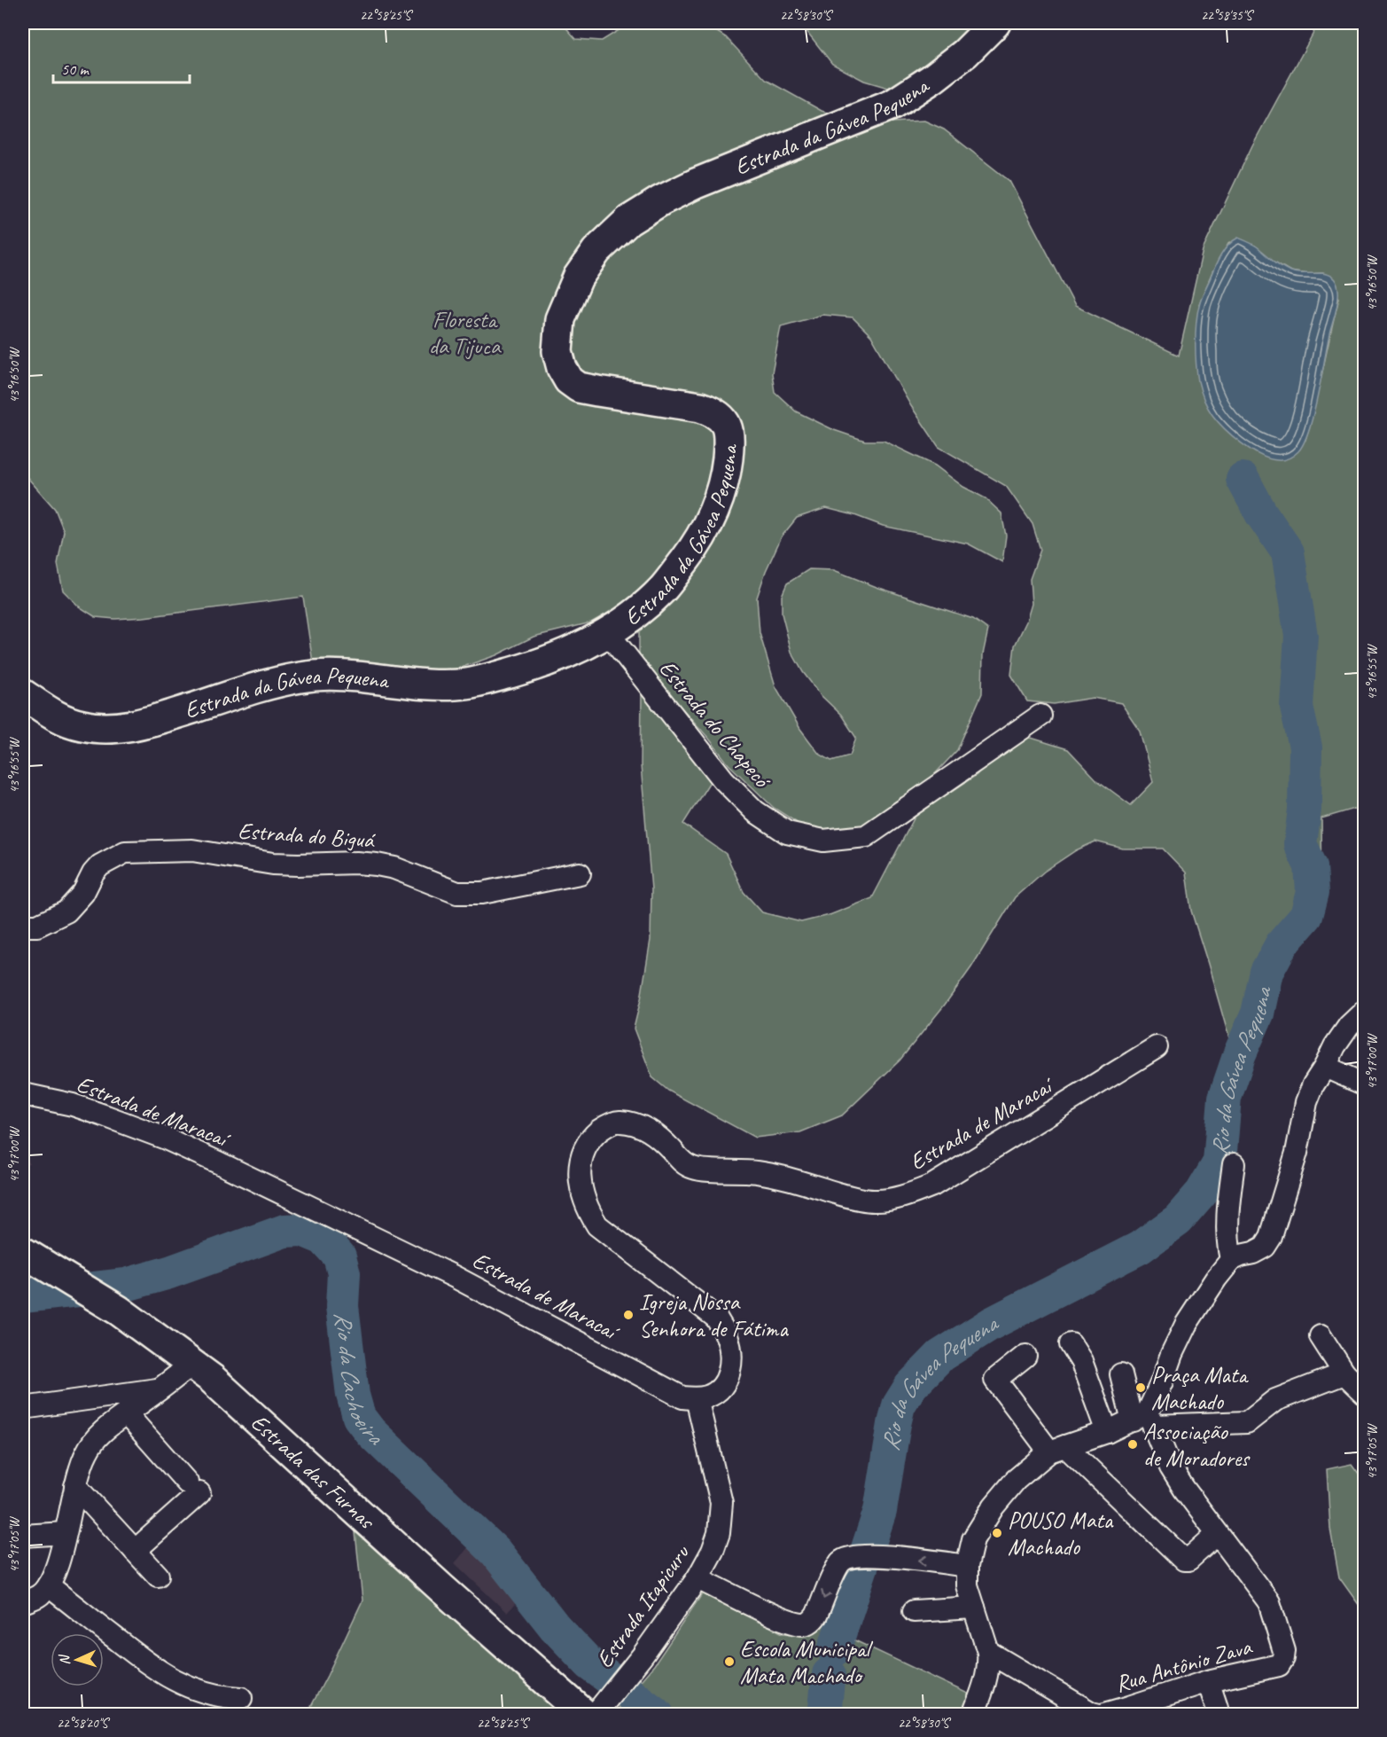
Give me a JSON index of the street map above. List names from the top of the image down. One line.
{"streets":{"street":["Estrada da Gávea Pequena","Estrada do Chapecó","Estrada do Biguá","Estrada de Maracaí","Estrada das Furnas","Estrada Itapicuru","Rua Antônio Zava"]},"crossings":[["Estrada da Gávea Pequena","Estrada do Chapecó"],["Estrada de Maracaí","Estrada Itapicuru"]],"water":["Rio da Gávea Pequena","Rio da Cachoeira"],"parks":["Floresta da Tijuca"],"places":["Igreja Nossa Senhora de Fátima","Praça Mata Machado","Associação de Moradores","POUSO Mata Machado","Escola Municipal Mata Machado"],"scale_bar":"50 m","north":"left","coordinates":["22°58'25\"S","22°58'30\"S","22°58'35\"S","43°16'50\"W","43°16'55\"W","43°17'00\"W","43°17'05\"W","22°58'20\"S"]}
